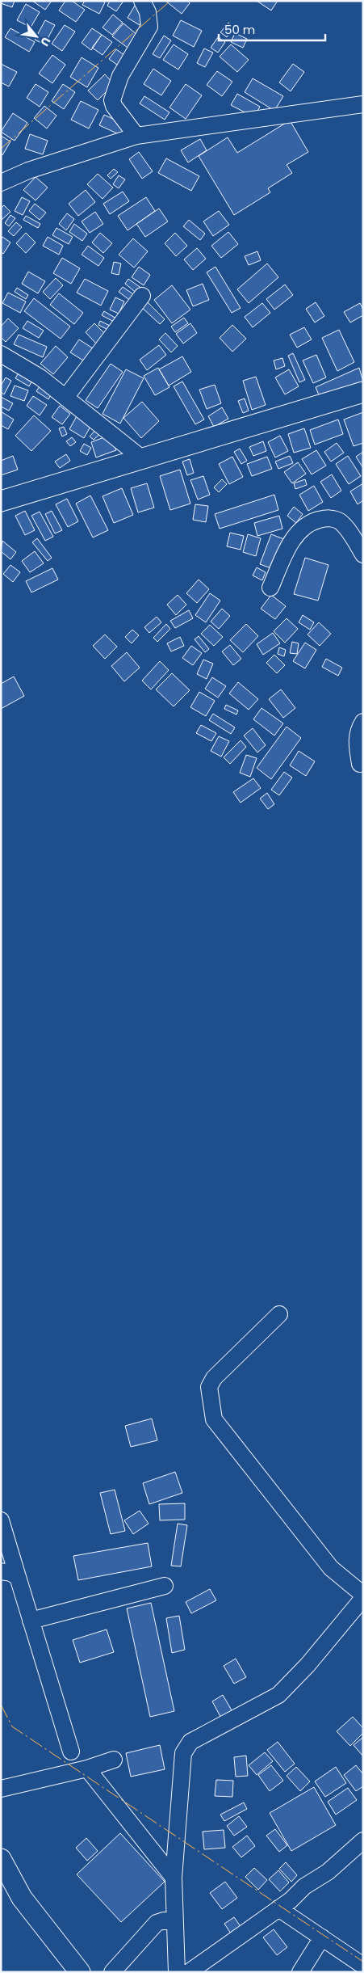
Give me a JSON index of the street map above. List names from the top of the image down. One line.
{"scale_bar":"50 m","north":"bottom right"}
